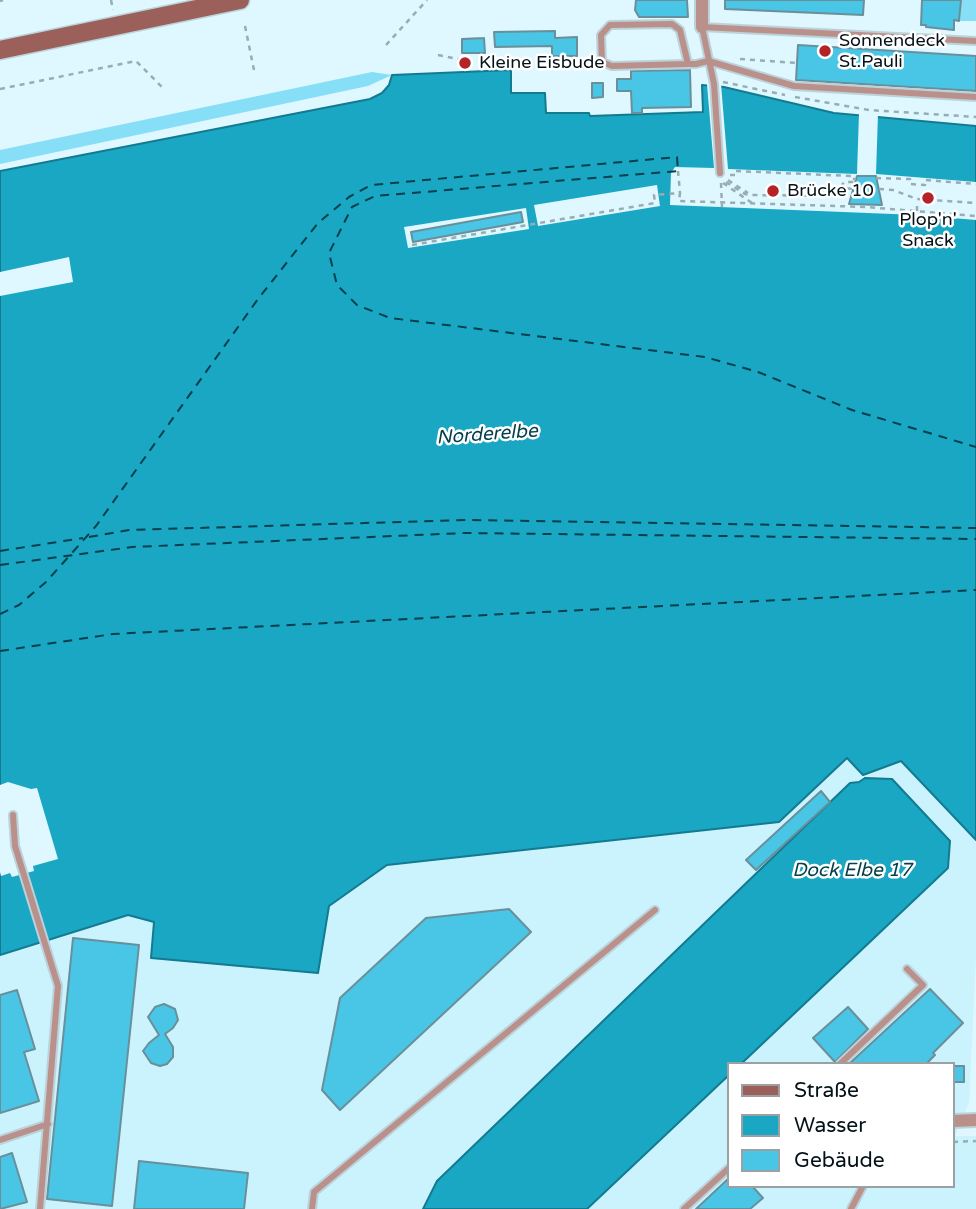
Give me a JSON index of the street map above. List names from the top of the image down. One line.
{"water":["Norderelbe","Dock Elbe 17"],"places":["Sonnendeck St.Pauli","Kleine Eisbude","Brücke 10","Plop'n' Snack"],"legend":["Straße","Wasser","Gebäude"]}
